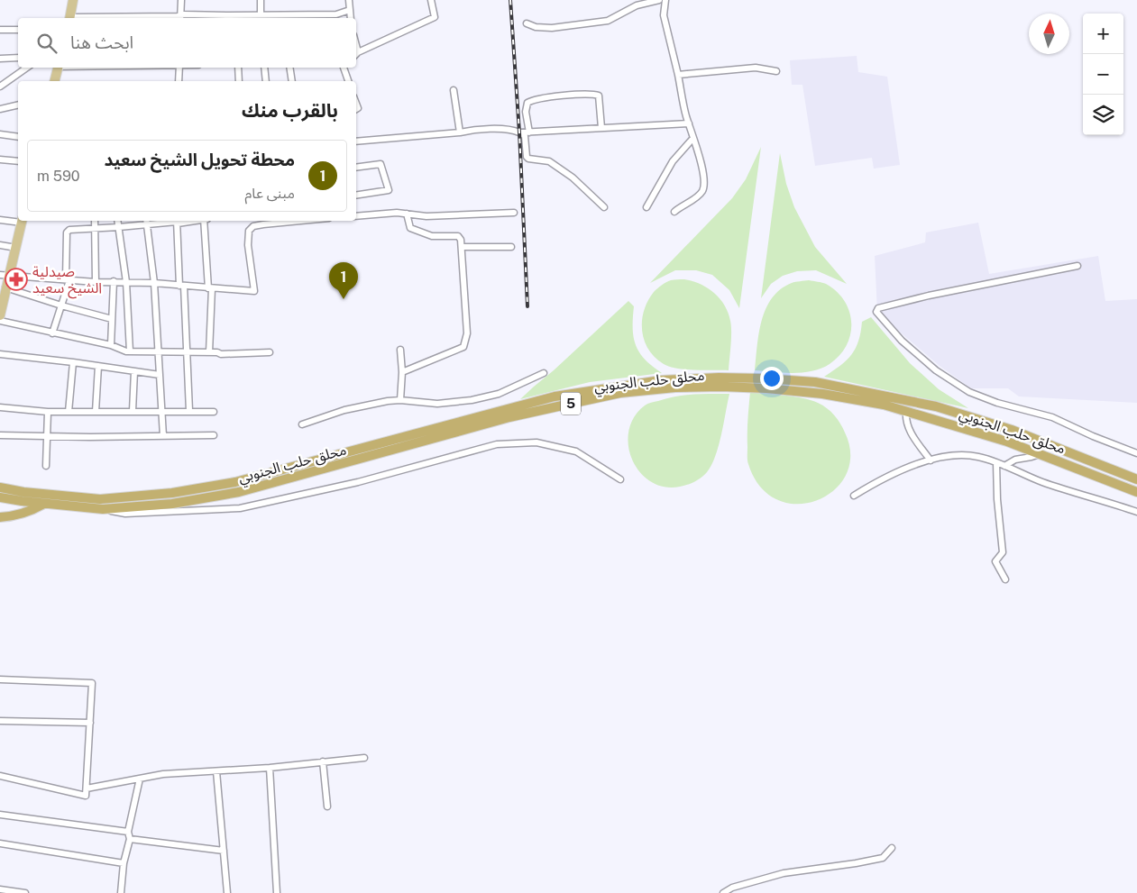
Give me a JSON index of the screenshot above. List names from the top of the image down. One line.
{"streets":{"highway":["محلق حلب الجنوبي","5"]},"places":{"pharmacy":["صيدلية الشيخ سعيد"]},"north":"top","page":{"map_buttons":["+","−"],"search":"ابحث هنا","heading":"بالقرب منك","list":[{"mark":"1","name":"محطة تحويل الشيخ سعيد","note":"مبنى عام","value":"590 m"}],"pins":"1"}}
